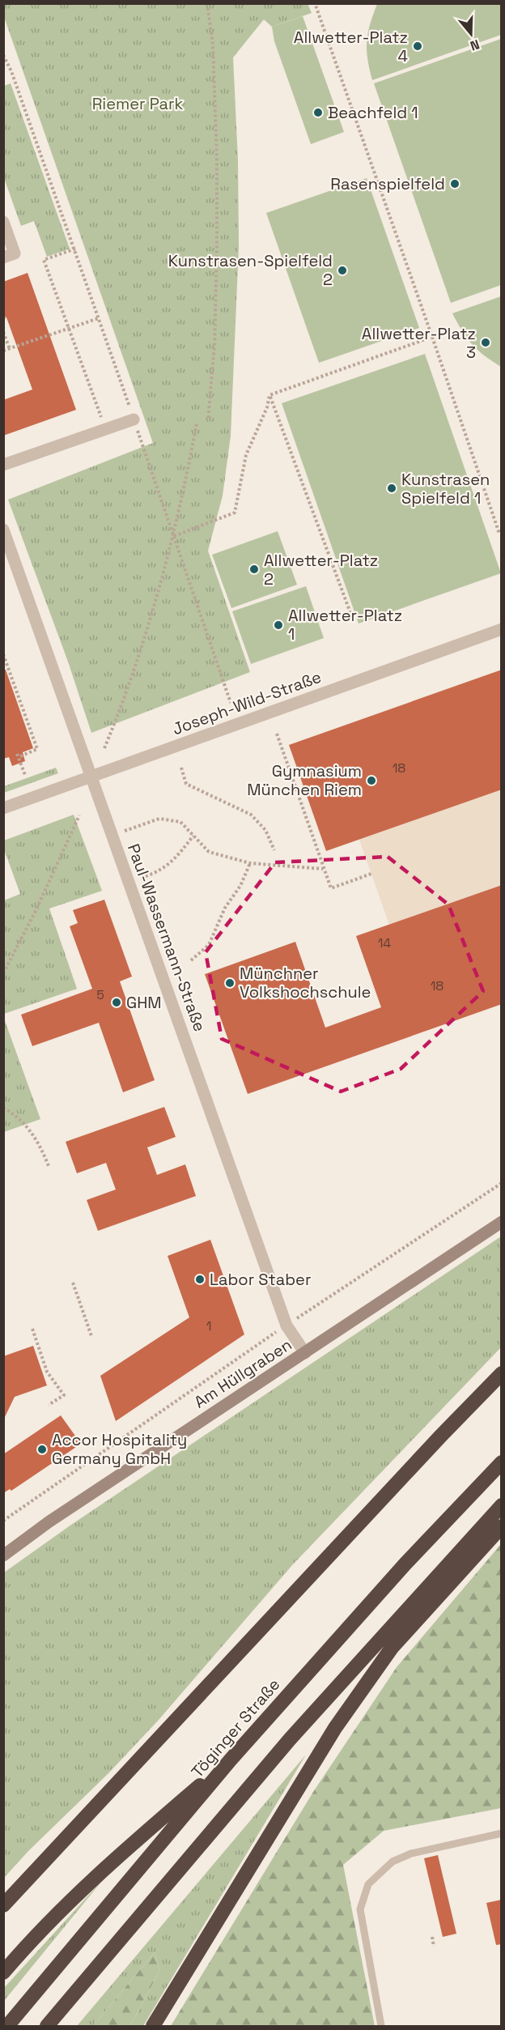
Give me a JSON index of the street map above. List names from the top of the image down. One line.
{"streets":{"highway":["Töginger Straße"],"main road":["Am Hüllgraben"],"street":["Joseph-Wild-Straße","Paul-Wassermann-Straße"]},"crossings":[["Joseph-Wild-Straße","Paul-Wassermann-Straße"],["Paul-Wassermann-Straße","Am Hüllgraben"]],"parks":["Riemer Park"],"places":["Allwetter-Platz 4","Beachfeld 1","Rasenspielfeld","Kunstrasen-Spielfeld 2","Allwetter-Platz 3","Kunstrasen Spielfeld 1","Allwetter-Platz 2","Allwetter-Platz 1","Gymnasium München Riem","Münchner Volkshochschule","GHM","Labor Staber","Accor Hospitality Germany GmbH"],"house_numbers":["18","14","18","5","1"],"north":"bottom"}
